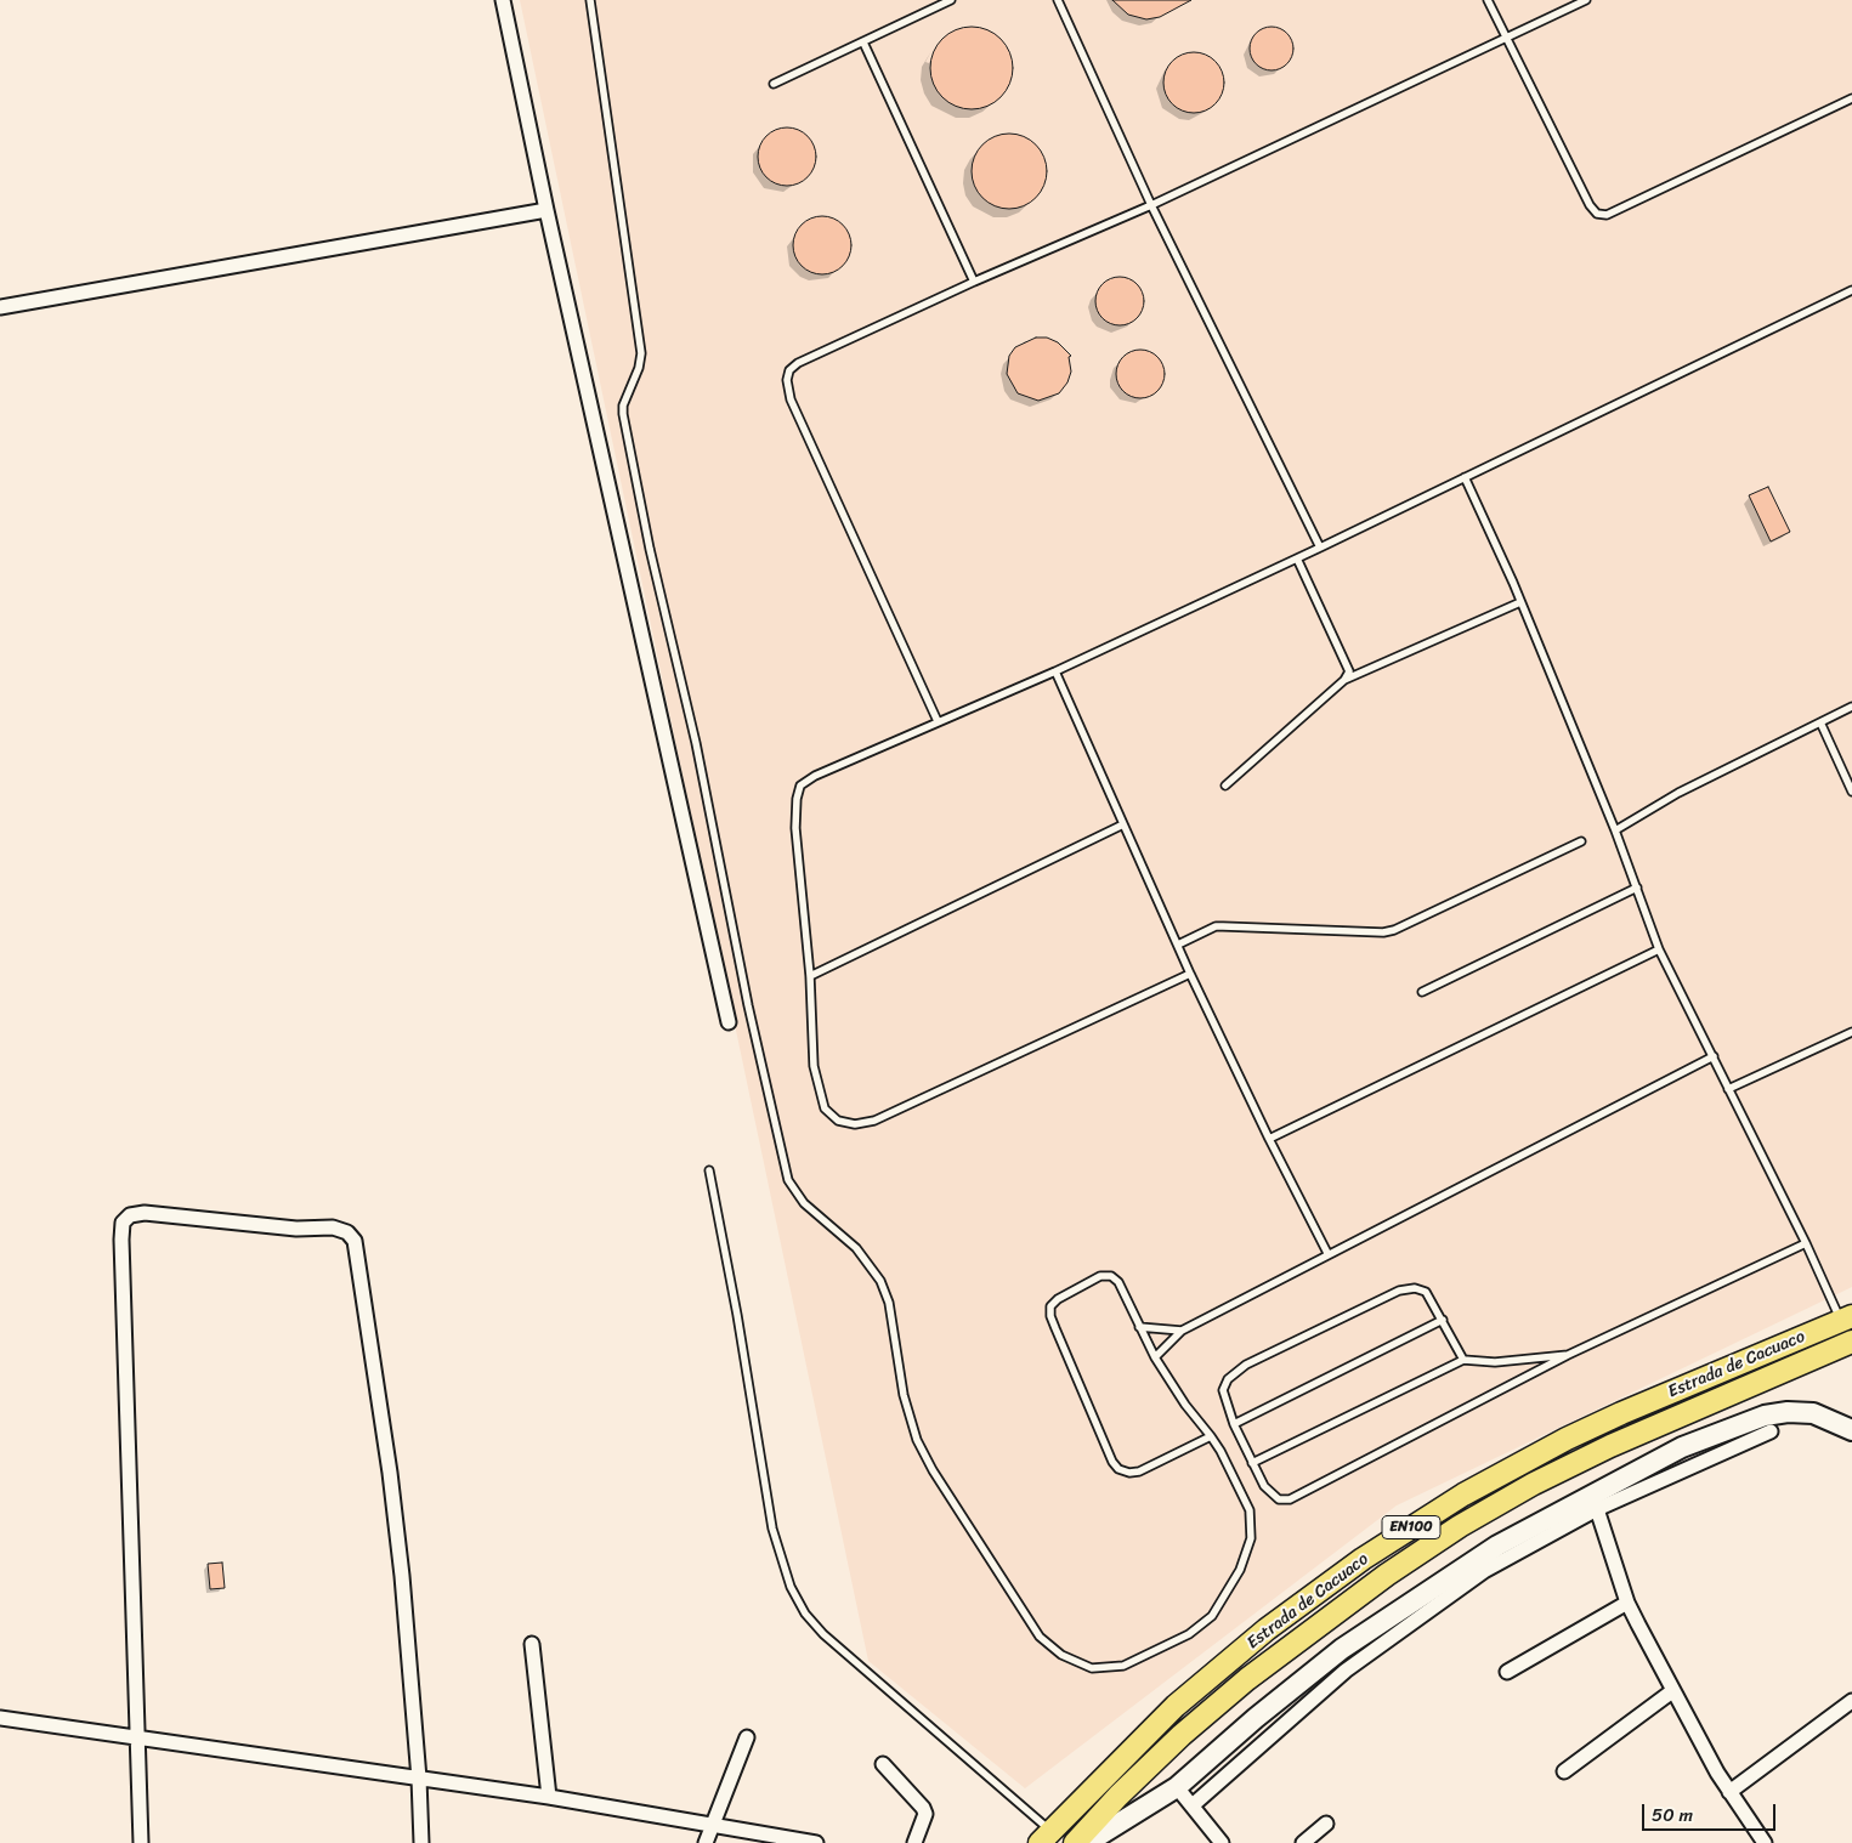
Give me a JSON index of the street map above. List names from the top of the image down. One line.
{"streets":{"main road":["Estrada de Cacuaco","EN100"]},"scale_bar":"50 m"}
